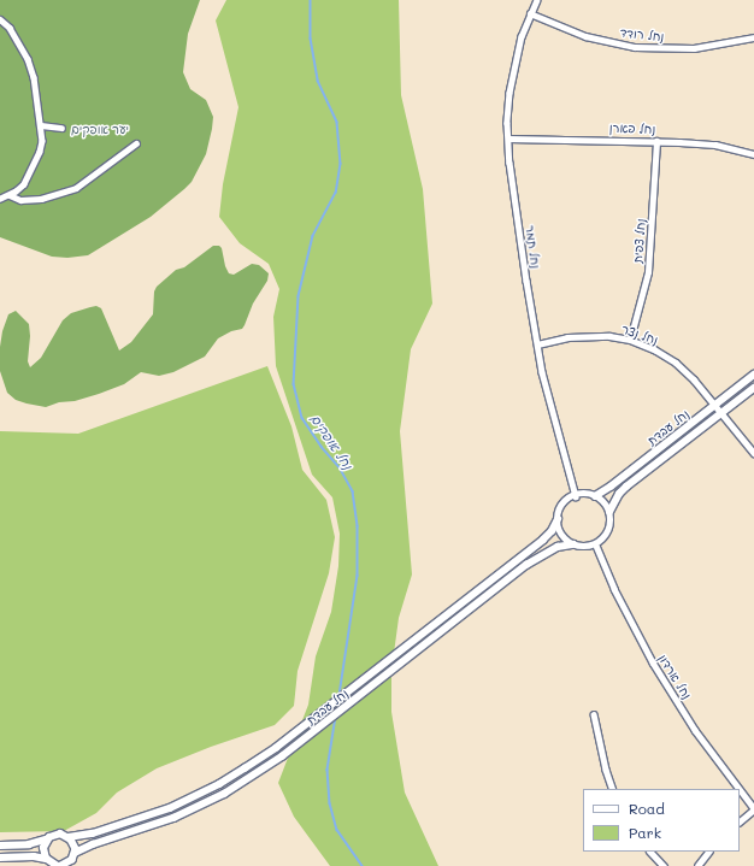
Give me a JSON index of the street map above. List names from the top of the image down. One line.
{"streets":{"street":["נחל רודד","נחל פארן","נחל צפית","נחל תמר","נחל נצר","נחל עבדת","נחל ארדון"]},"crossings":[["נחל רודד","נחל תמר"],["נחל פארן","נחל צפית"],["נחל פארן","נחל תמר"],["נחל צפית","נחל נצר"],["נחל תמר","נחל נצר"],["נחל תמר","נחל עבדת"],["נחל תמר","נחל ארדון"],["נחל נצר","נחל עבדת"],["נחל עבדת","נחל ארדון"]],"water":["נחל אופקים"],"parks":["יער אופקים"],"legend":["Road","Park"]}
